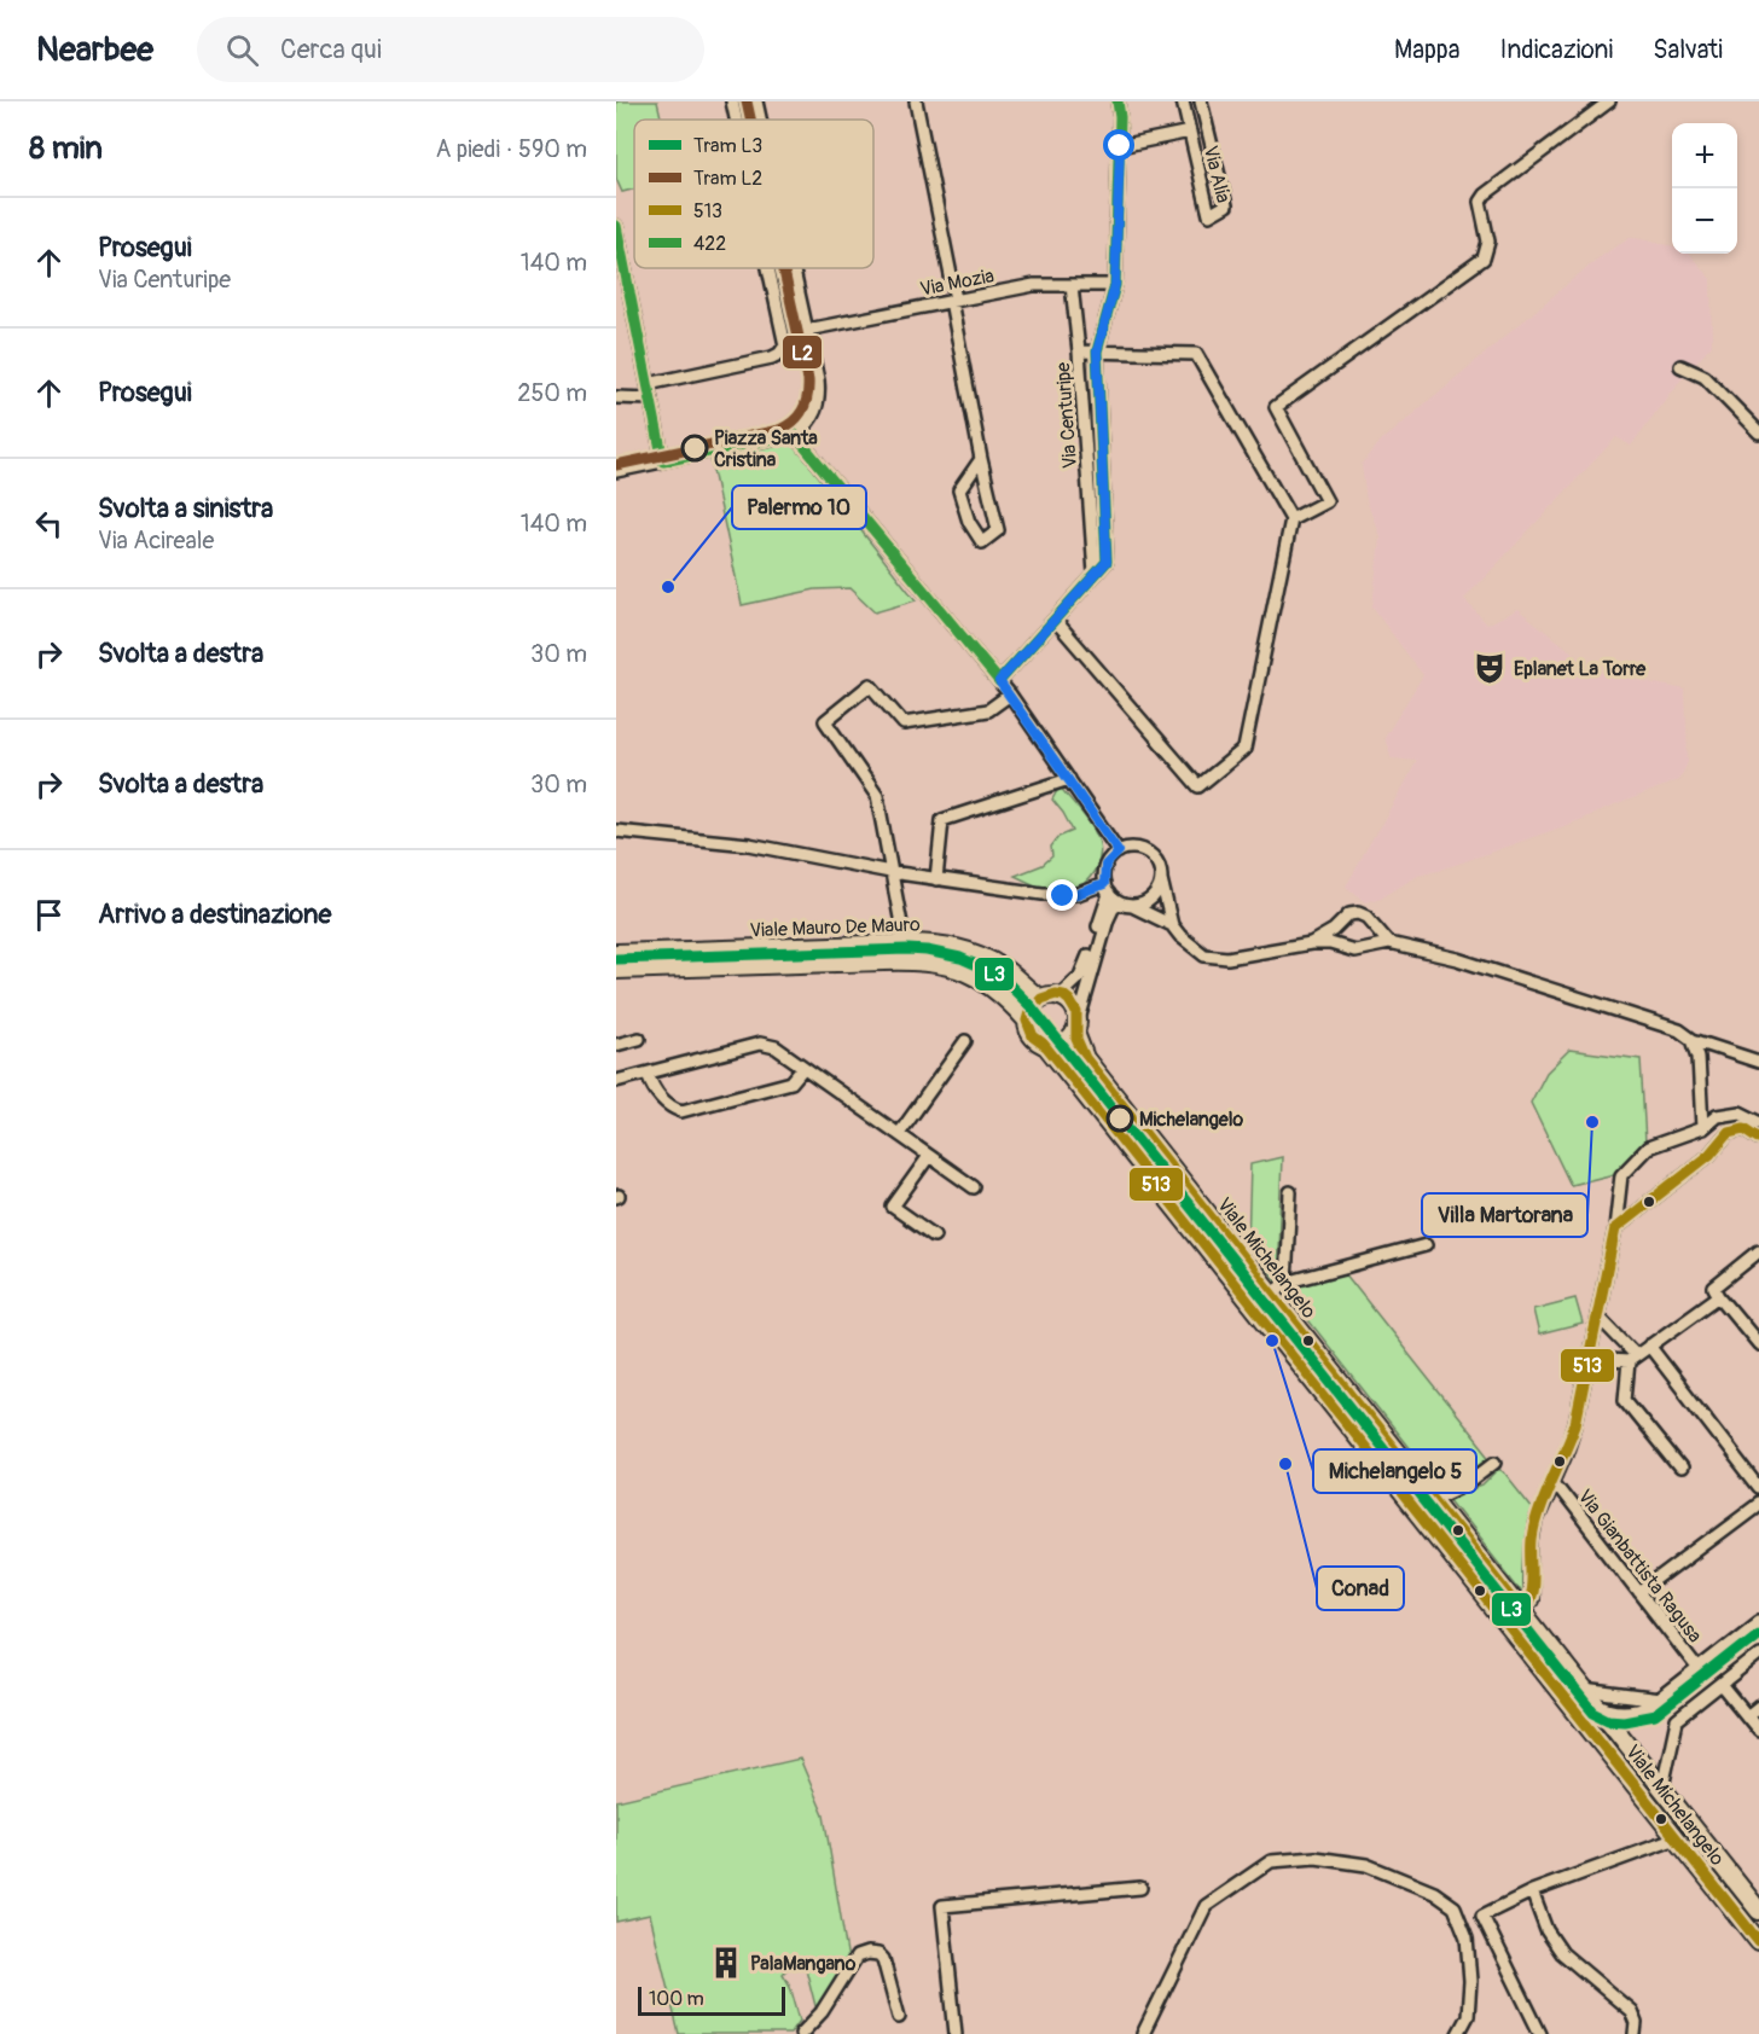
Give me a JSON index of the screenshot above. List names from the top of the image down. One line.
{"streets":{"street":["Via Alia","Via Mozia","Via Centuripe","Viale Mauro De Mauro","Viale Michelangelo","Via Gianbattista Ragusa"]},"crossings":[["Via Mozia","Via Centuripe"],["Viale Mauro De Mauro","Viale Michelangelo"]],"places":{"other":["Piazza Santa Cristina","Palermo 10","Michelangelo","Villa Martorana","Michelangelo 5","Conad"],"theatre":["Eplanet La Torre"],"building":["PalaMangano"]},"lines":["tram line L2","transit line 422","tram line L3","transit line 513"],"legend":["Tram L3","Tram L2","513","422"],"scale_bar":"100 m","page":{"header":"Nearbee","search":"Cerca qui","nav":["Mappa","Indicazioni","Salvati"],"heading":["8 min","A piedi · 590 m"],"map_buttons":["+","−"],"list":[["Prosegui","Via Centuripe","140 m"],["Prosegui","250 m"],["Svolta a sinistra","Via Acireale","140 m"],["Svolta a destra","30 m"],["Svolta a destra","30 m"],"Arrivo a destinazione"],"scale":"100 m"}}
